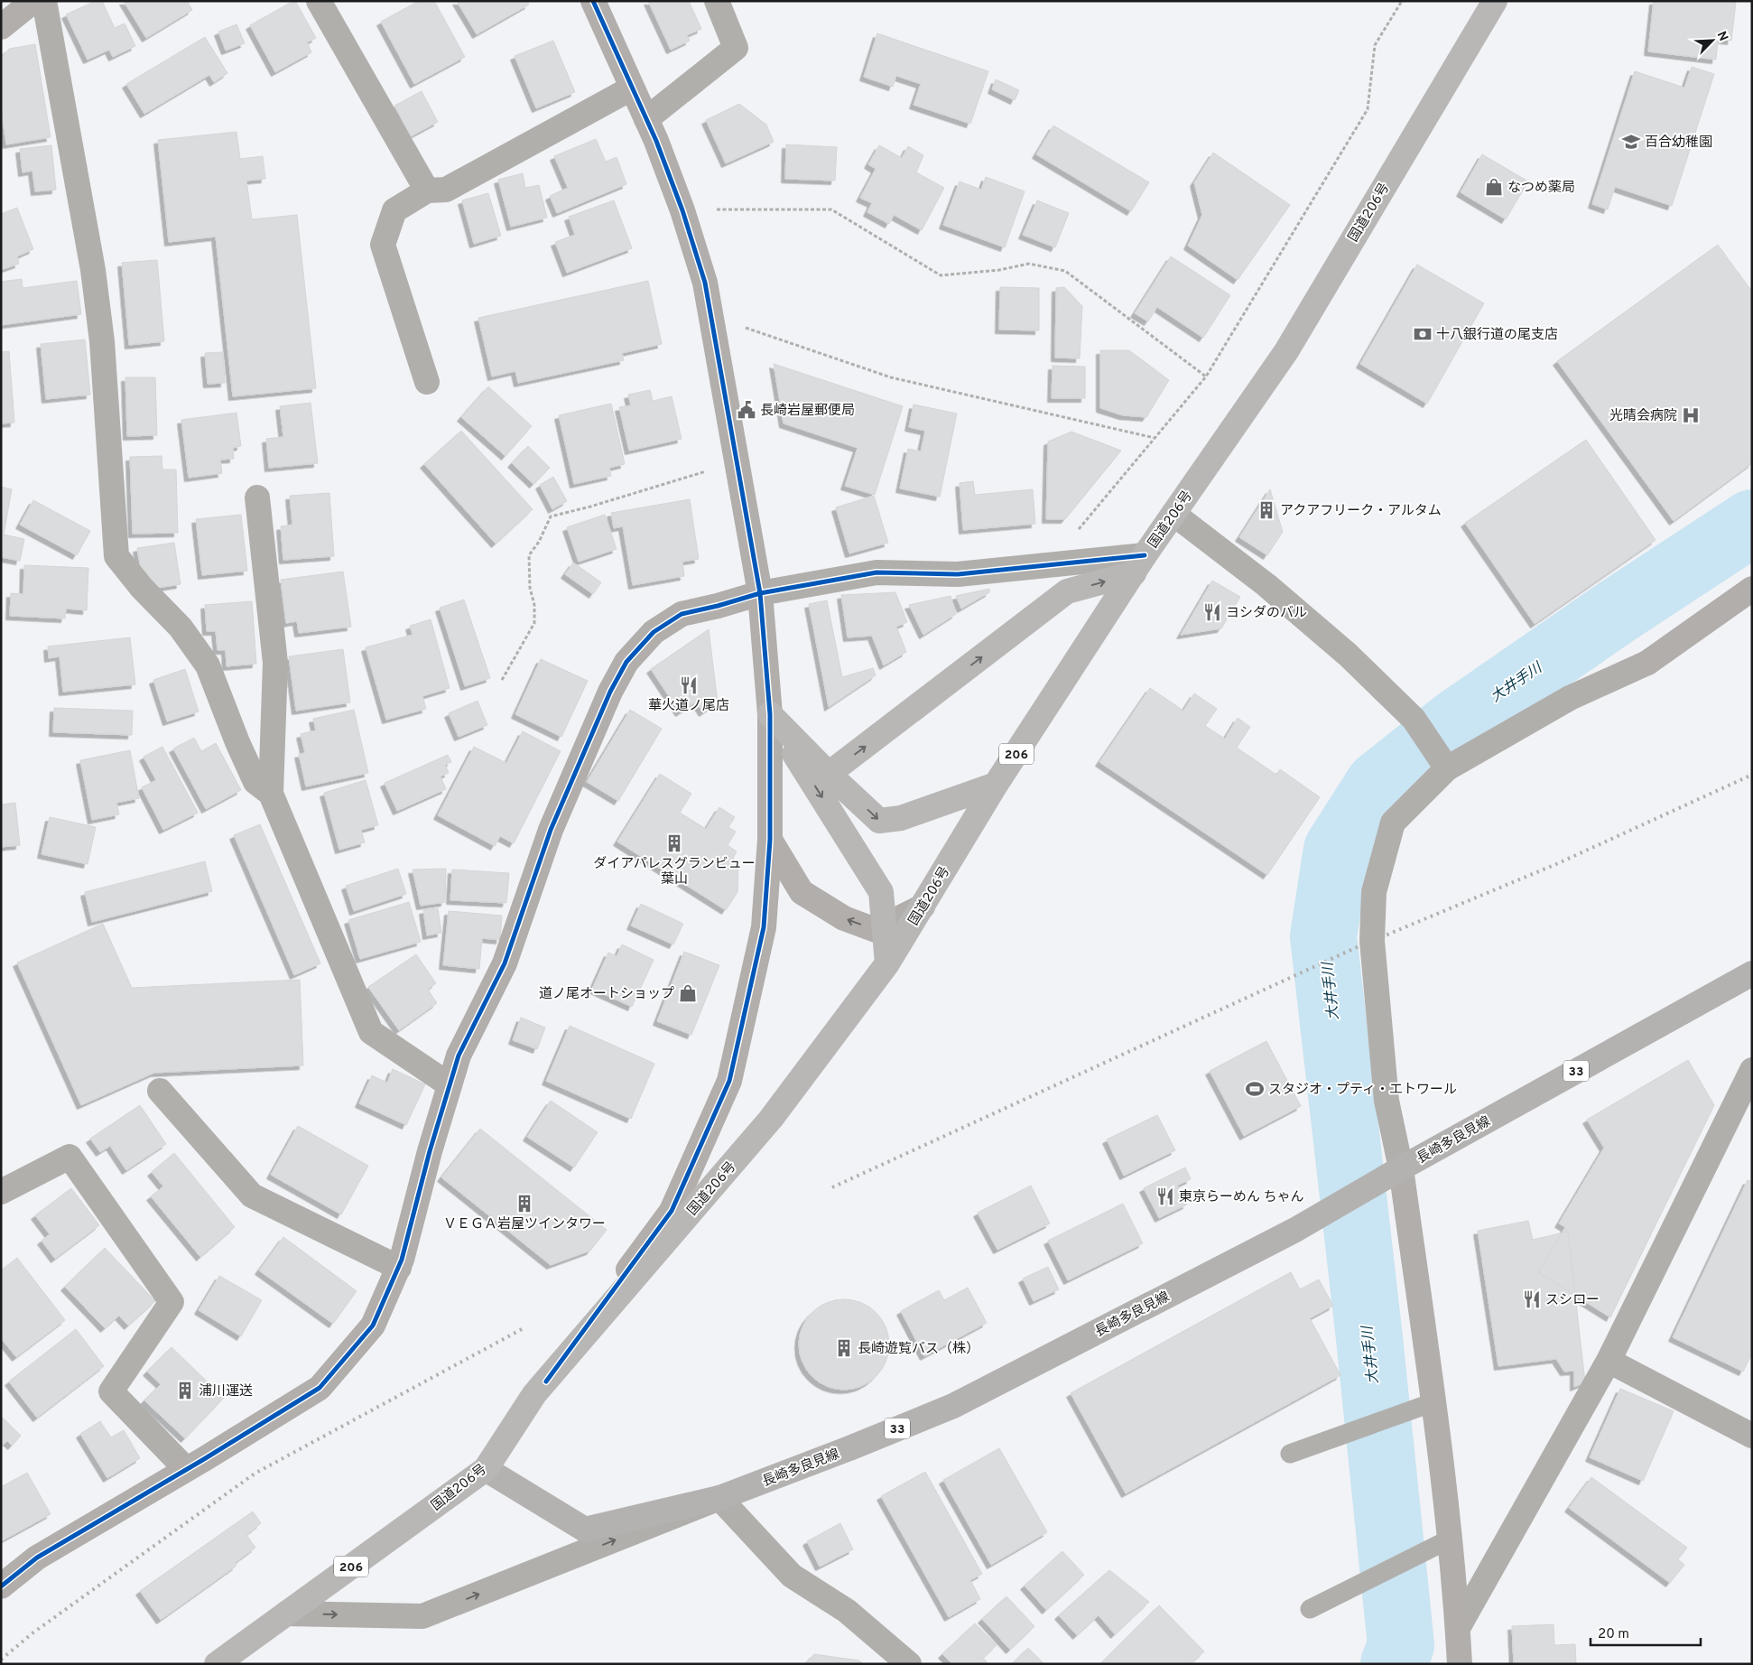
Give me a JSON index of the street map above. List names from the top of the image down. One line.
{"streets":{"highway":["国道206号","206"],"main road":["33","長崎多良見線"]},"crossings":[["国道206号","長崎多良見線"]],"water":["大井手川"],"places":{"school or university":["百合幼稚園"],"shop":["なつめ薬局","道ノ尾オートショップ"],"bank":["十八銀行道の尾支店"],"public building":["長崎岩屋郵便局"],"hospital":["光晴会病院"],"building":["アクアフリーク・アルタム","ダイアパレスグランビュー 葉山","ＶＥＧＡ岩屋ツインタワー","長崎遊覧バス（株）","浦川運送"],"restaurant":["ヨシダのバル","華火道ノ尾店","東京らーめん ちゃん","スシロー"],"sports":["スタジオ・プティ・エトワール"]},"scale_bar":"20 m","north":"top right"}
